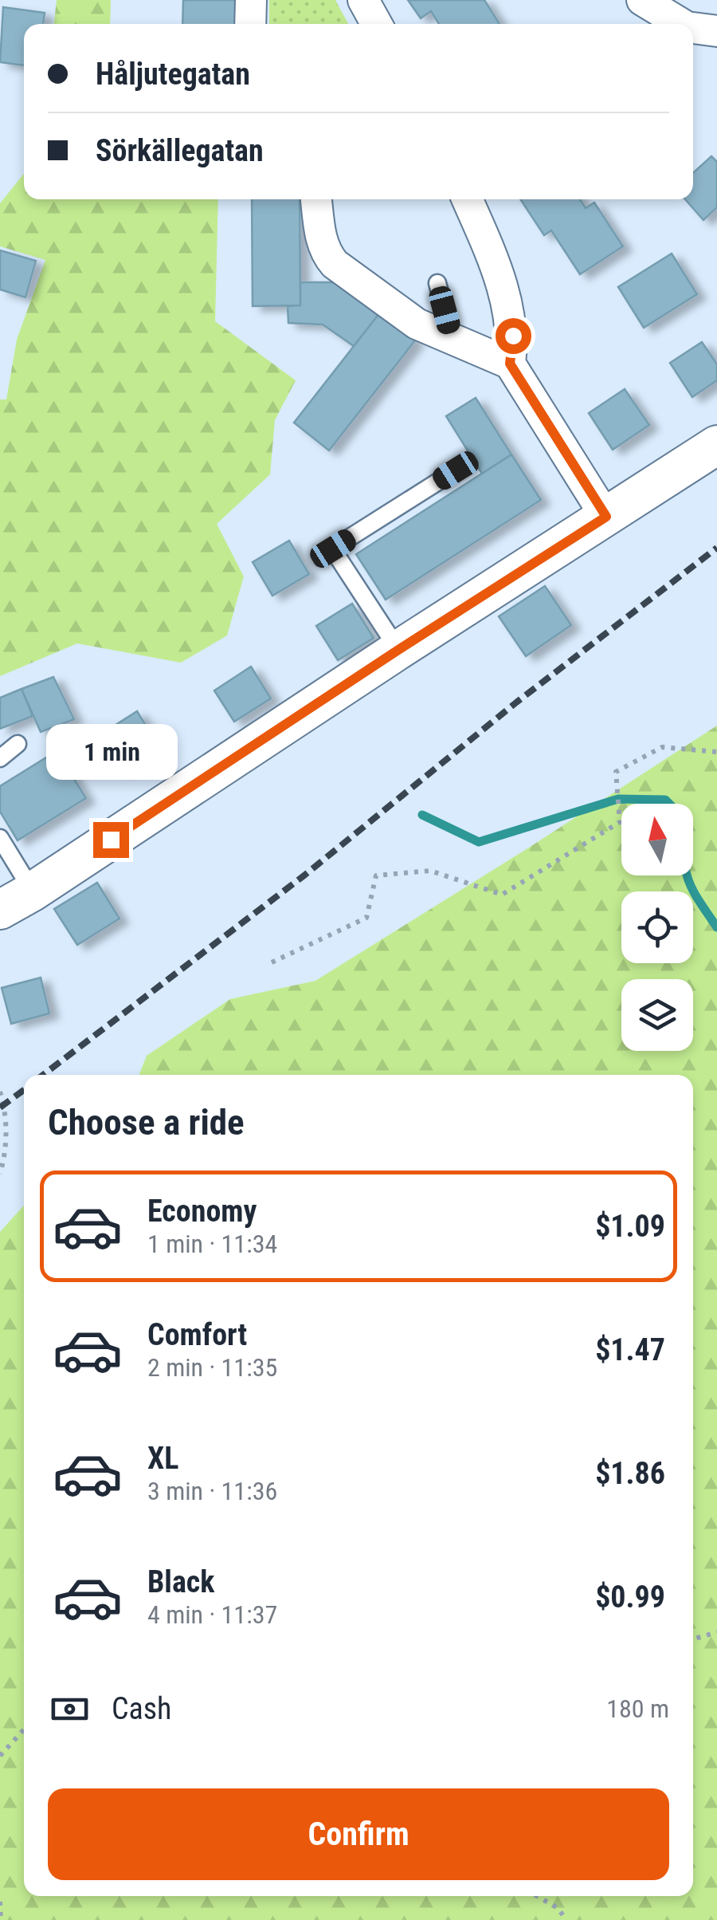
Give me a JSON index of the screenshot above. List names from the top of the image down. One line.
{"north":"top","page":{"banner":["Håljutegatan","Sörkällegatan"],"bubble":"1 min","heading":"Choose a ride","list":[{"name":"Economy","note":"1 min · 11:34","value":"$1.09"},{"name":"Comfort","note":"2 min · 11:35","value":"$1.47"},{"name":"XL","note":"3 min · 11:36","value":"$1.86"},{"name":"Black","note":"4 min · 11:37","value":"$0.99"}],"pay":["Cash","180 m"],"buttons":"Confirm"}}
